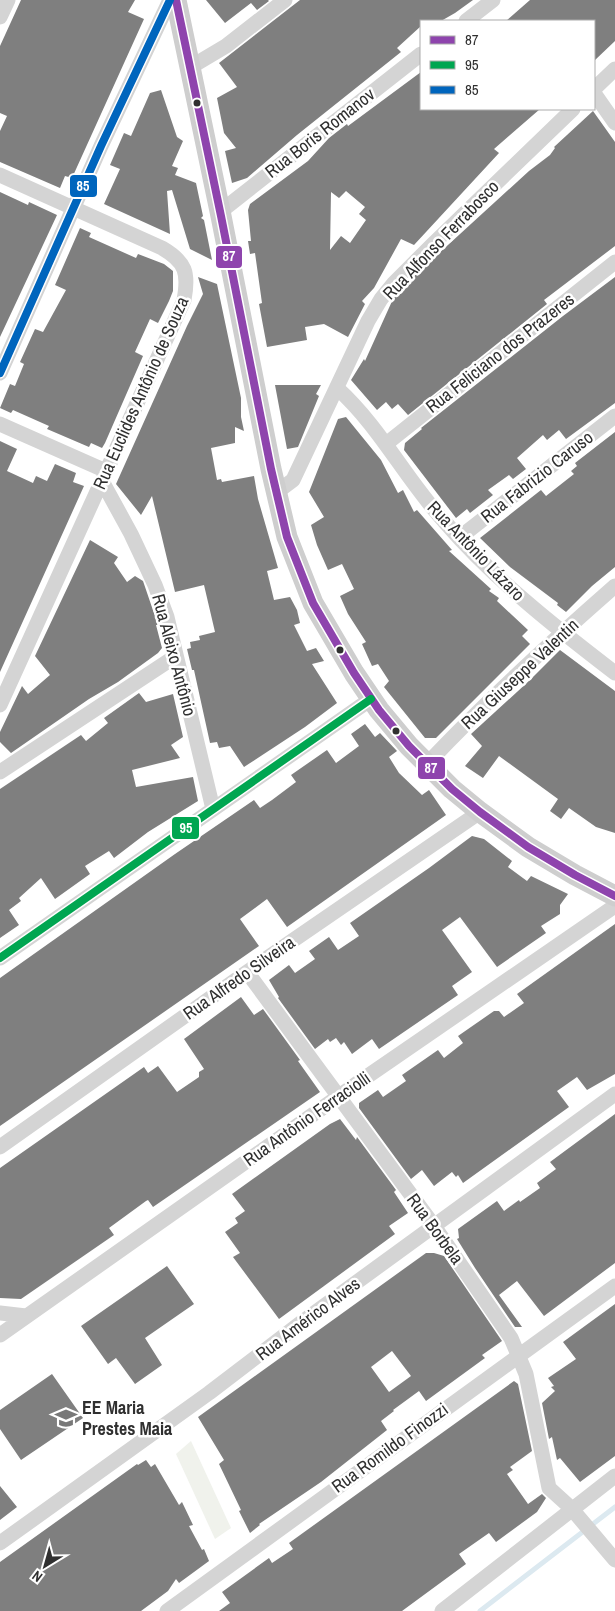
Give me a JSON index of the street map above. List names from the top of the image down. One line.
{"streets":{"street":["Rua Boris Romanov","Rua Alfonso Ferrabosco","Rua Feliciano dos Prazeres","Rua Euclides Antônio de Souza","Rua Fabrizio Caruso","Rua Antônio Lázaro","Rua Aleixo Antônio","Rua Giuseppe Valentin","Rua Alfredo Silveira","Rua Antônio Ferraciolli","Rua Borbela","Rua Américo Alves","Rua Romildo Finozzi"]},"crossings":[["Rua Alfonso Ferrabosco","Rua Antônio Lázaro"],["Rua Feliciano dos Prazeres","Rua Antônio Lázaro"],["Rua Euclides Antônio de Souza","Rua Aleixo Antônio"],["Rua Fabrizio Caruso","Rua Antônio Lázaro"],["Rua Antônio Lázaro","Rua Giuseppe Valentin"],["Rua Alfredo Silveira","Rua Borbela"],["Rua Antônio Ferraciolli","Rua Borbela"],["Rua Borbela","Rua Américo Alves"],["Rua Borbela","Rua Romildo Finozzi"]],"places":{"school or university":["EE Maria Prestes Maia"]},"lines":["transit line 87","transit line 85","transit line 95"],"legend":["87","95","85"],"north":"bottom left"}
